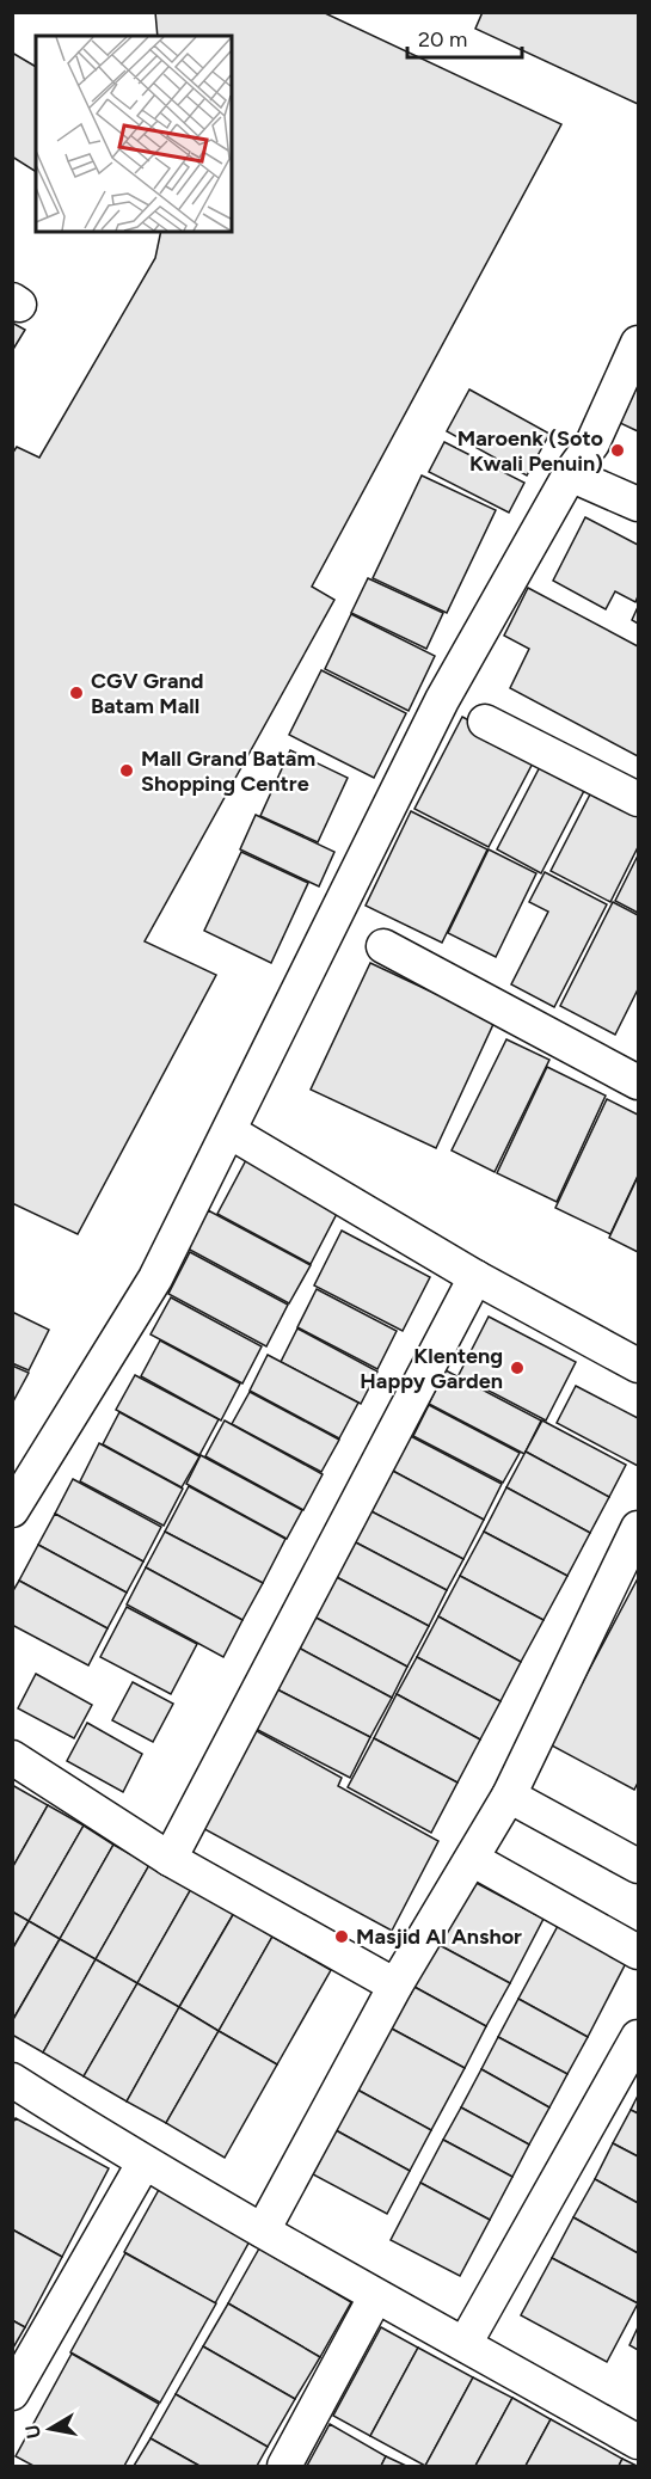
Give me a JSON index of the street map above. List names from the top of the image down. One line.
{"places":["Maroenk (Soto Kwali Penuin)","CGV Grand Batam Mall","Mall Grand Batam Shopping Centre","Klenteng Happy Garden","Masjid Al Anshor"],"scale_bar":"20 m","north":"left"}
